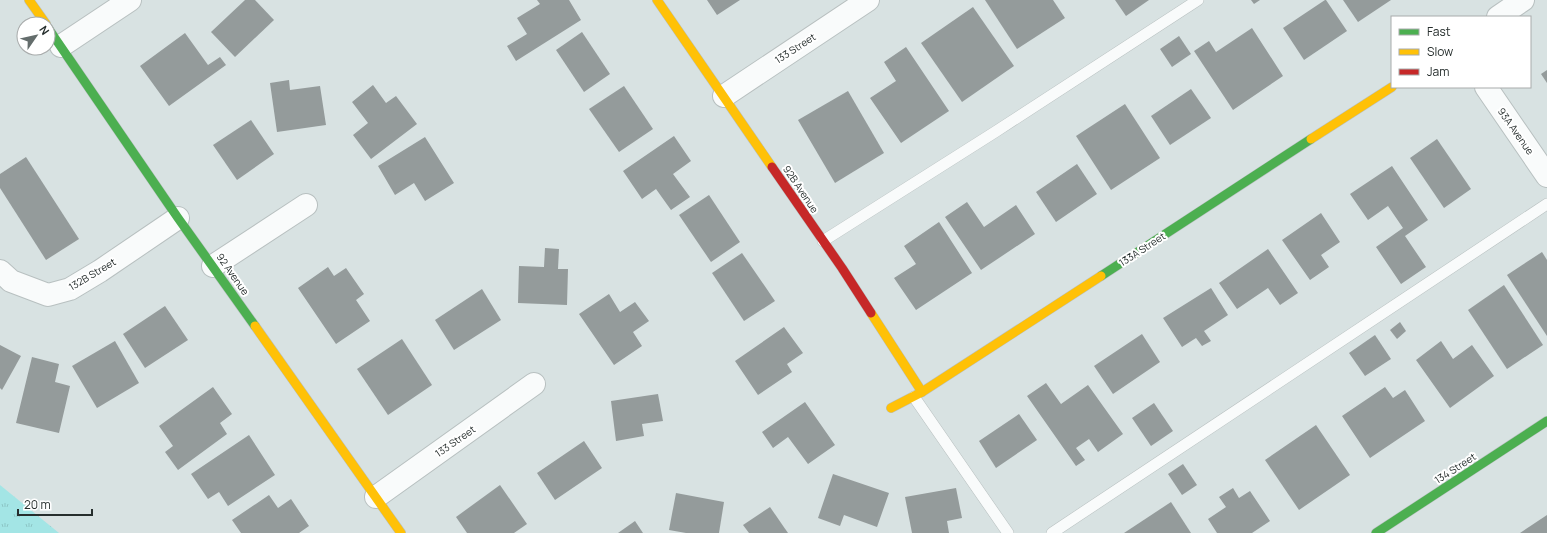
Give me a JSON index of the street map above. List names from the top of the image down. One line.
{"streets":{"street":["133 Street","93A Avenue","92B Avenue","133A Street","132B Street","92 Avenue","134 Street"]},"crossings":[["133 Street","92B Avenue"],["133 Street","92 Avenue"],["92B Avenue","133A Street"],["132B Street","92 Avenue"]],"legend":["Fast","Slow","Jam"],"scale_bar":"20 m","north":"top right"}
